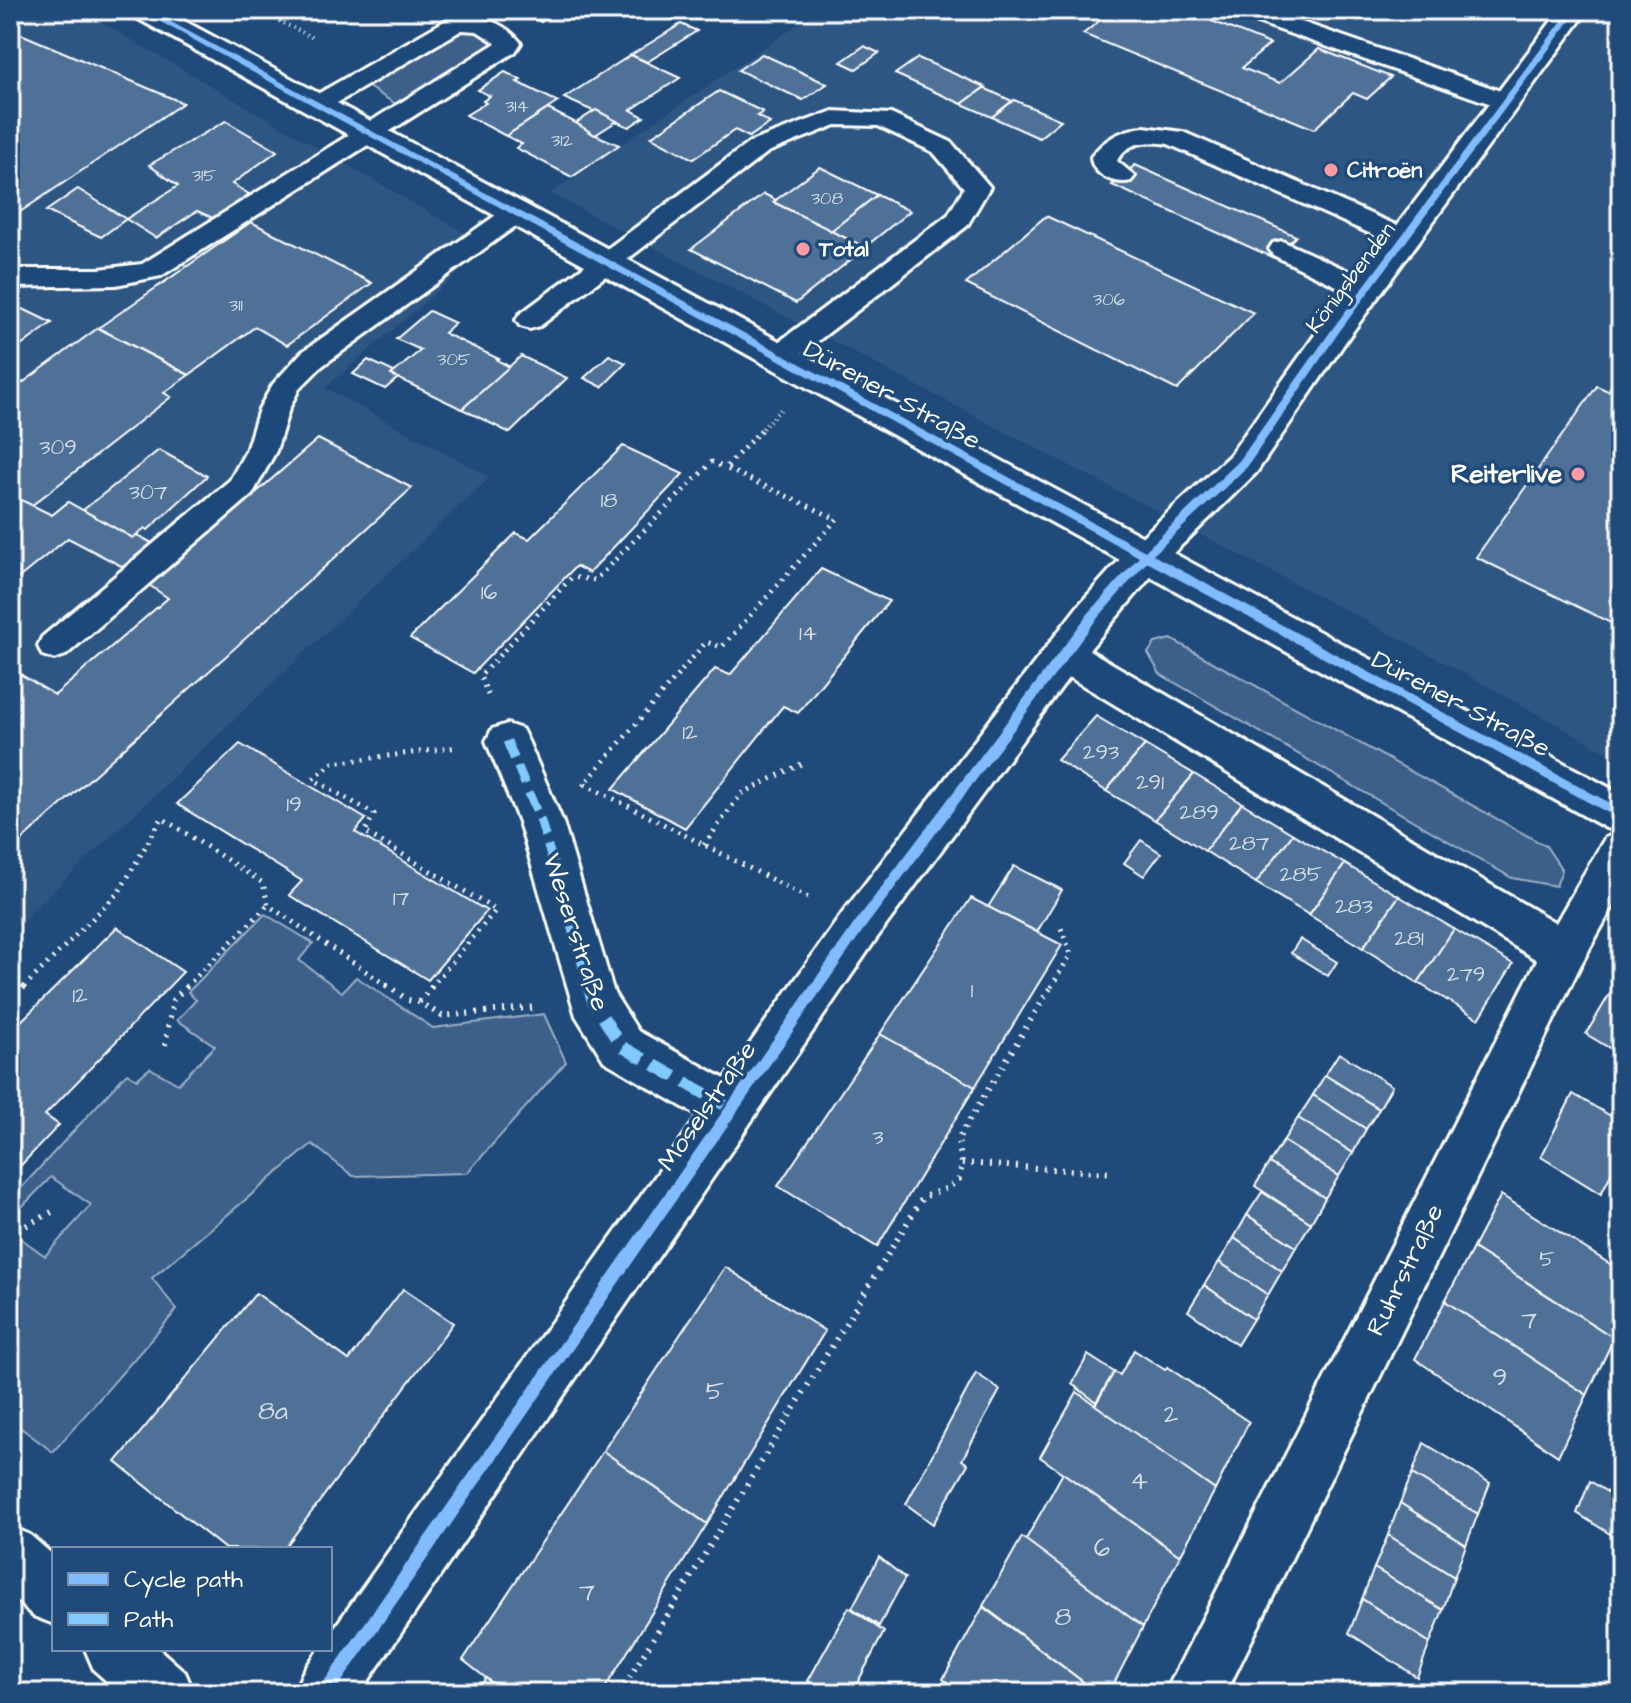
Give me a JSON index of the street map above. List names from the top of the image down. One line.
{"streets":{"street":["Königsbenden","Dürener Straße","Weserstraße","Moselstraße","Ruhrstraße"]},"crossings":[["Königsbenden","Dürener Straße"],["Königsbenden","Moselstraße"],["Dürener Straße","Moselstraße"],["Weserstraße","Moselstraße"]],"places":["Citroën","Total","Reiterlive"],"house_numbers":["314","312","315","308","306","311","305","309","307","18","16","14","12","293","291","19","289","287","285","17","283","281","279","1","12","3","5","7","9","5","8a","2","4","6","7","8"],"legend":["Cycle path","Path"]}
